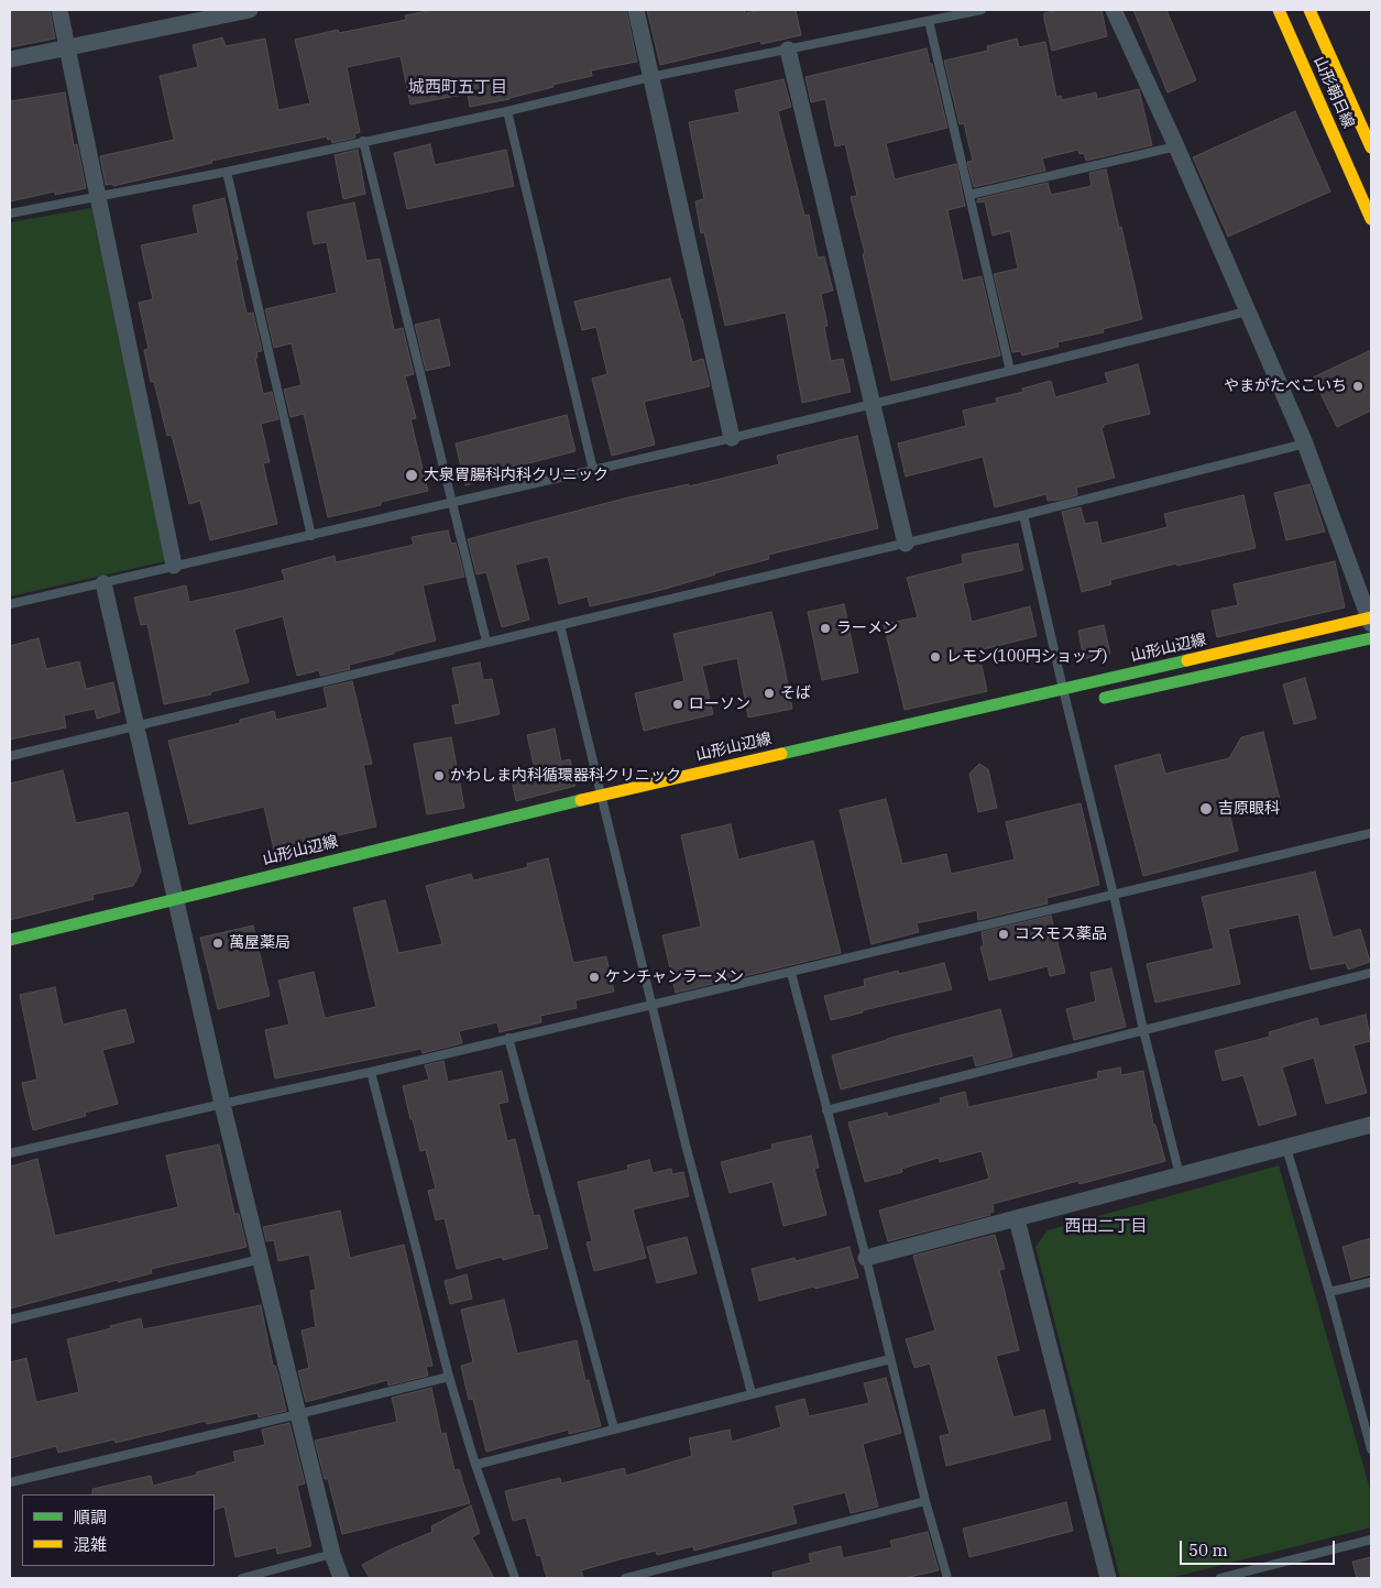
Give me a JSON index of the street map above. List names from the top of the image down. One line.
{"streets":{"main road":["山形朝日線","山形山辺線"]},"districts":["城西町五丁目","西田二丁目"],"places":["やまがたべこいち","大泉胃腸科内科クリニック","ラーメン","レモン(100円ショップ)","そば","ローソン","かわしま内科循環器科クリニック","吉原眼科","コスモス薬品","萬屋薬局","ケンチャンラーメン"],"legend":["順調","混雑"],"scale_bar":"50 m"}
